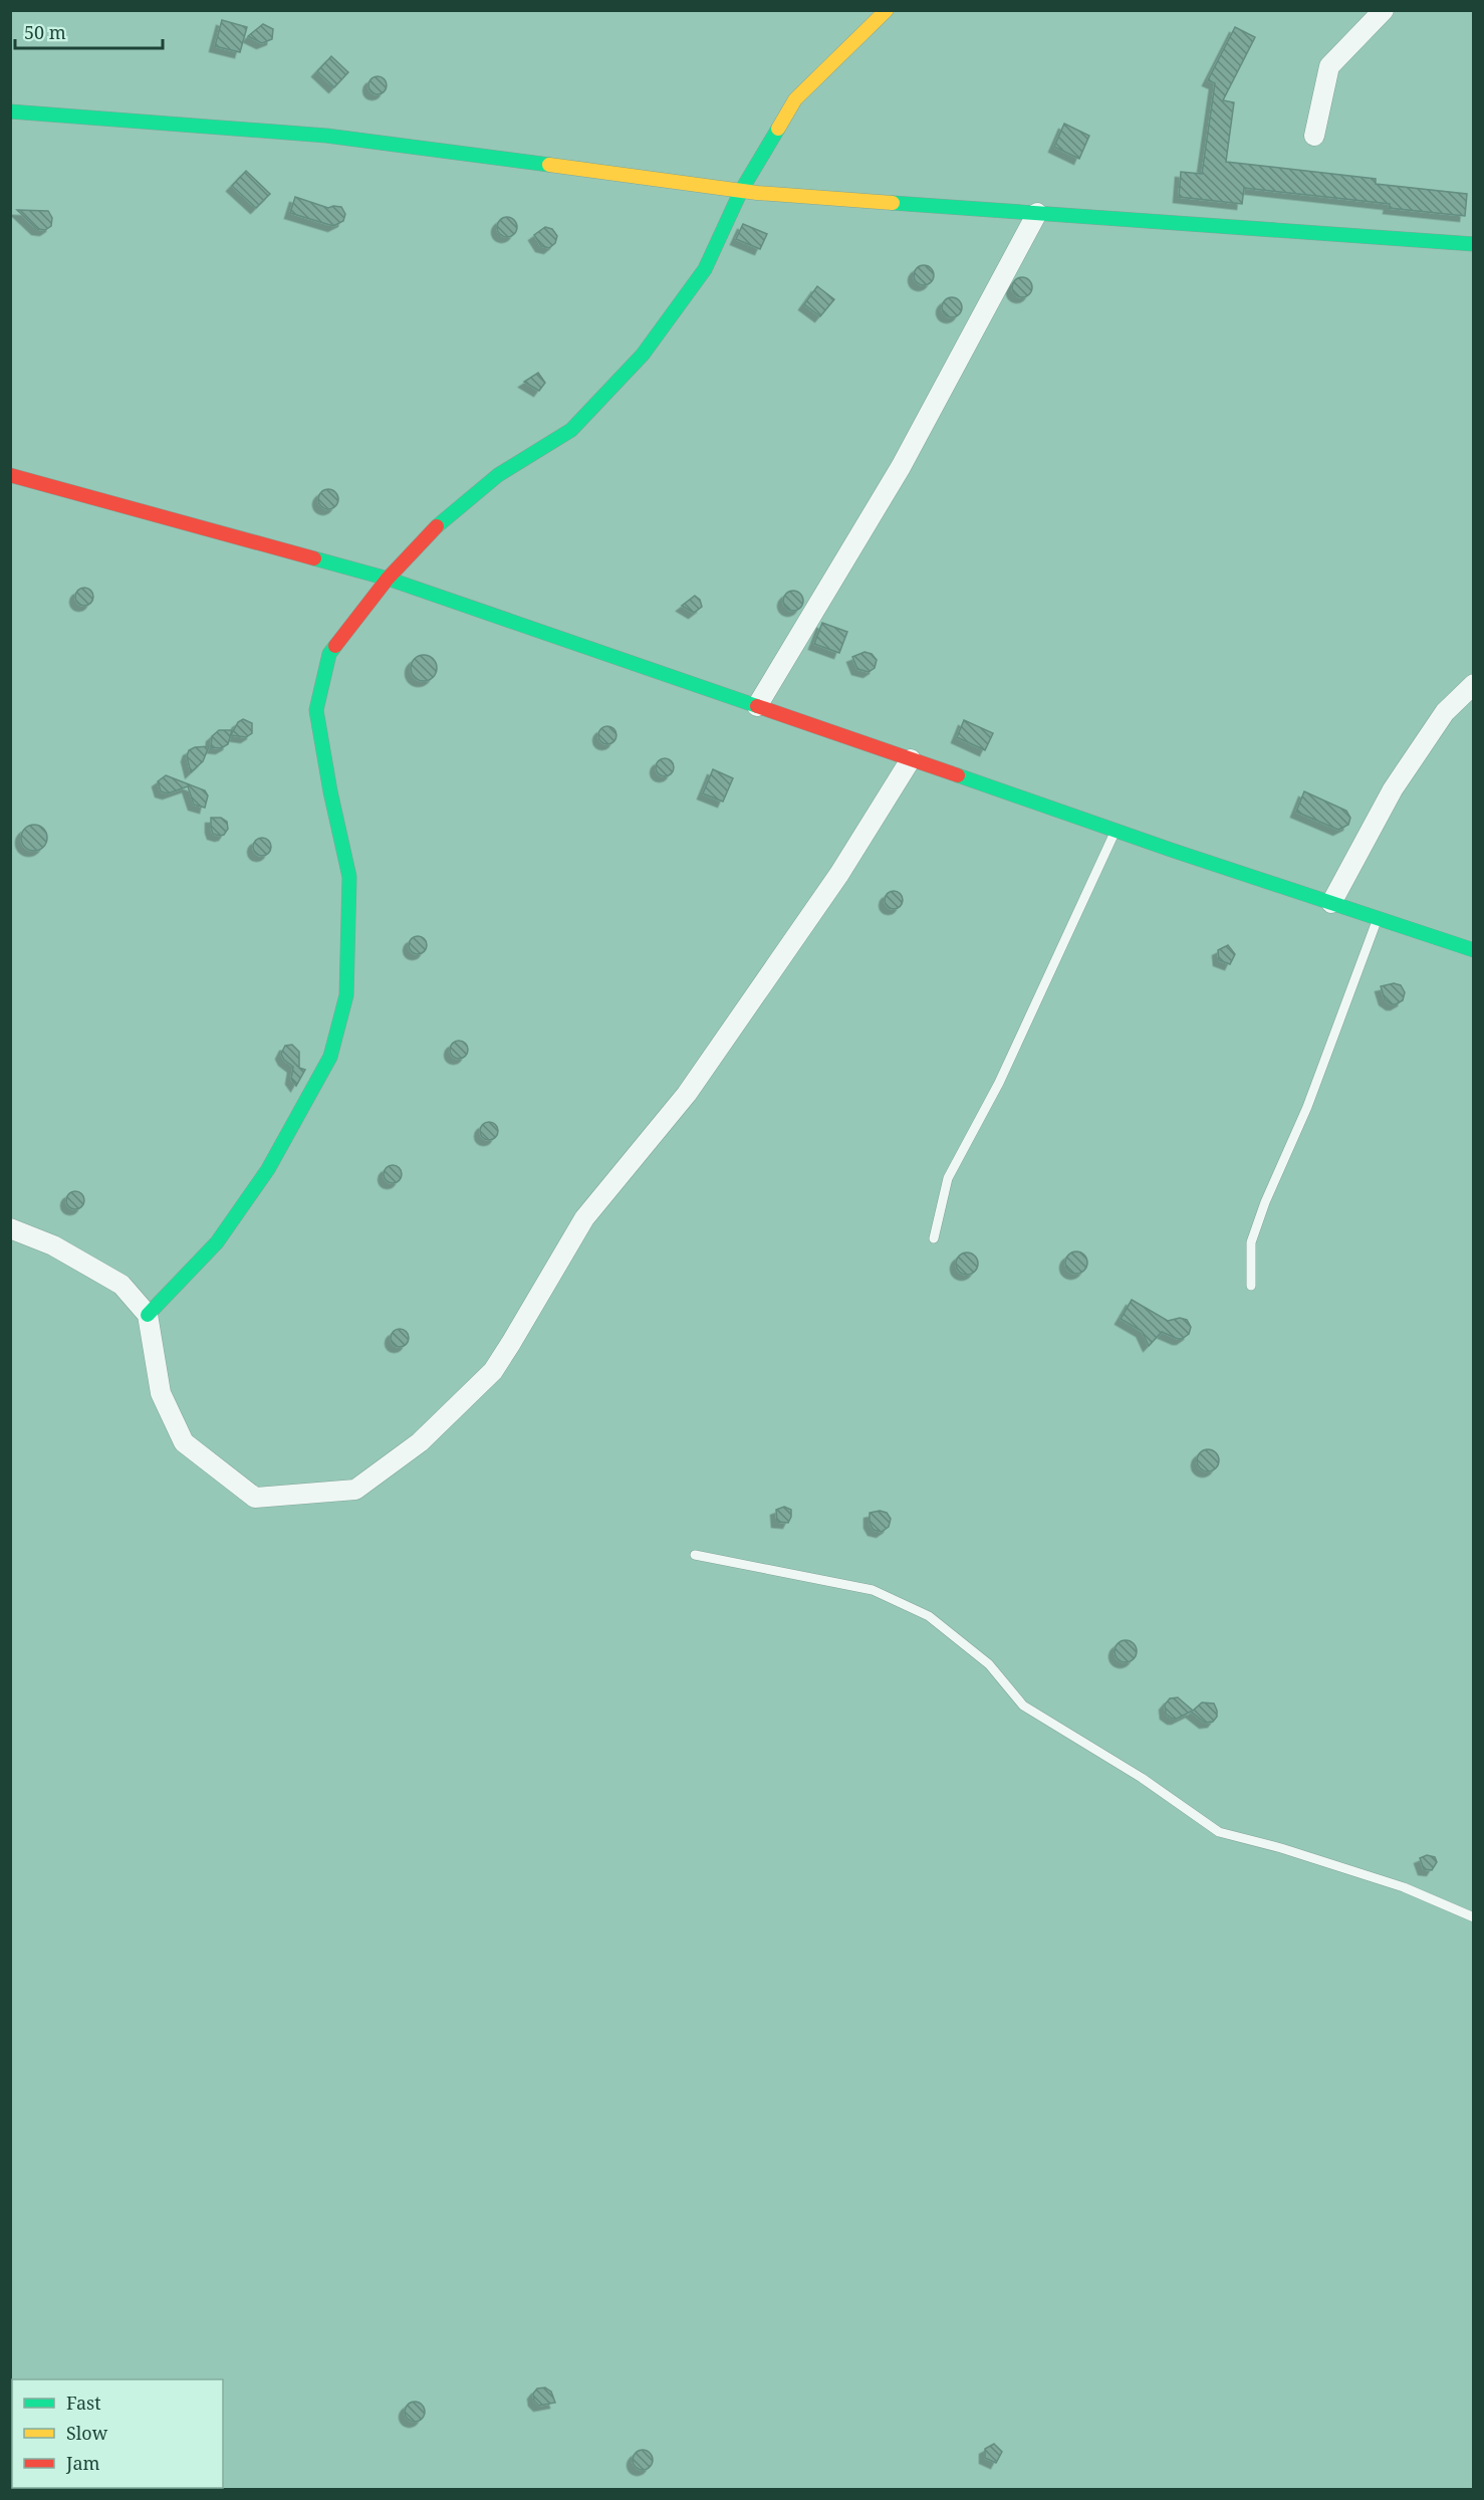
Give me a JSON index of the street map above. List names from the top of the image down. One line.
{"legend":["Fast","Slow","Jam"],"scale_bar":"50 m"}
